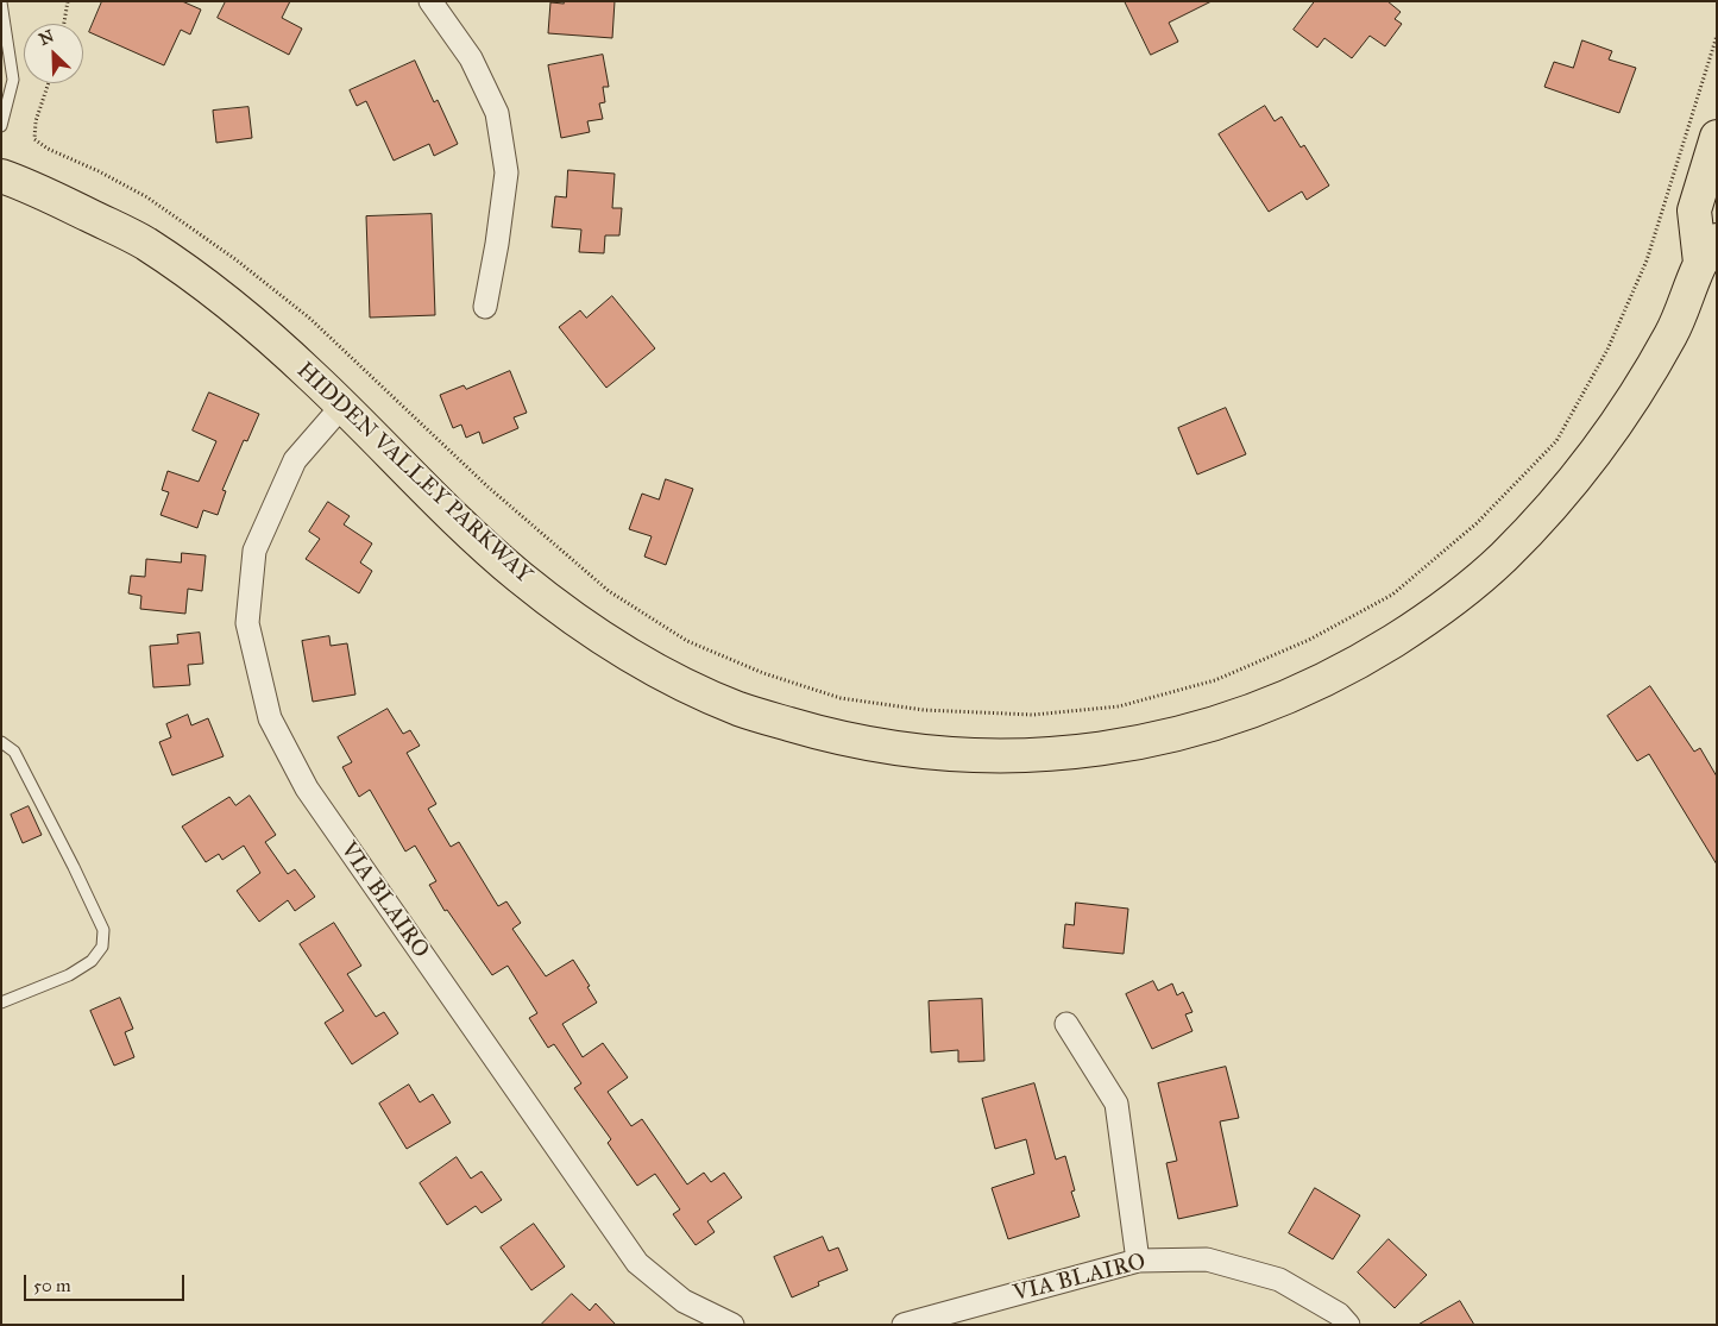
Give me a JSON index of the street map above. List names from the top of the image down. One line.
{"streets":{"main road":["HIDDEN VALLEY PARKWAY"],"street":["VIA BLAIRO"]},"crossings":[["HIDDEN VALLEY PARKWAY","VIA BLAIRO"]],"scale_bar":"50 m","north":"top left"}
